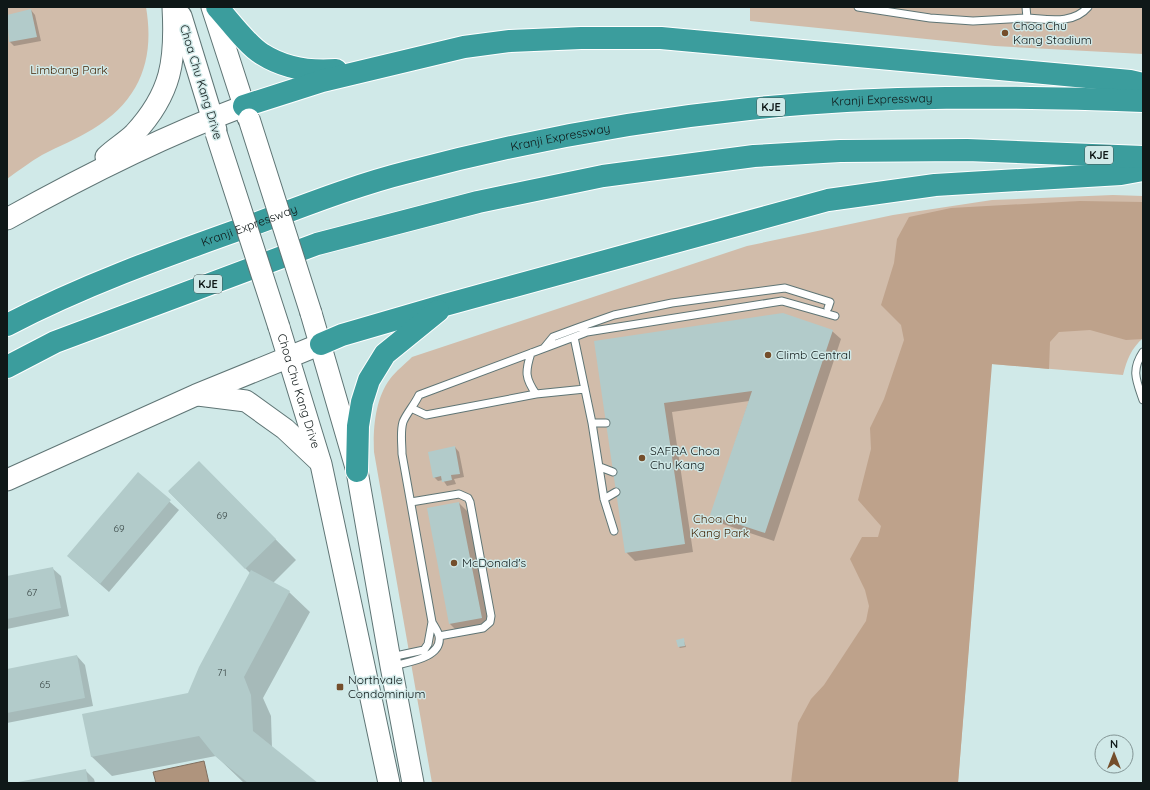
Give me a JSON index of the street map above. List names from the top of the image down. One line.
{"streets":{"highway":["Kranji Expressway","KJE"],"main road":["Choa Chu Kang Drive"]},"parks":["Limbang Park","Choa Chu Kang Park"],"places":{"other":["Choa Chu Kang Stadium","Climb Central","SAFRA Choa Chu Kang","McDonald's"],"transit":["Northvale Condominium"]},"house_numbers":["69","69","67","71","65"],"north":"top"}
